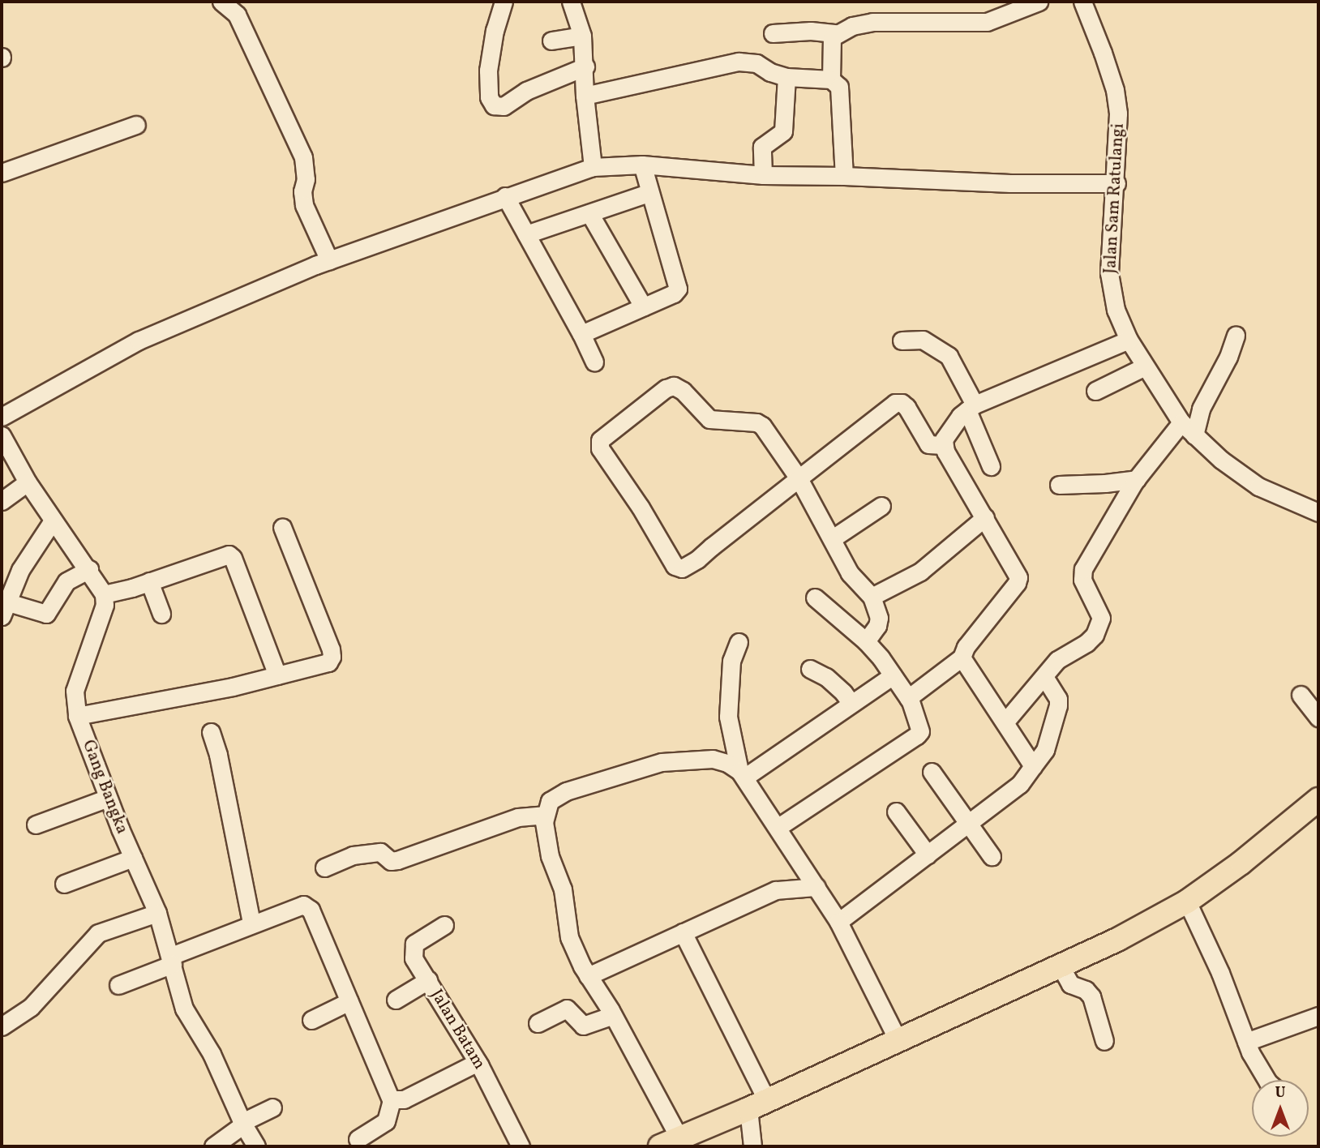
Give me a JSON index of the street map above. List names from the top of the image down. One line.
{"streets":{"street":["Jalan Sam Ratulangi","Gang Bangka","Jalan Batam"]},"north":"top"}
